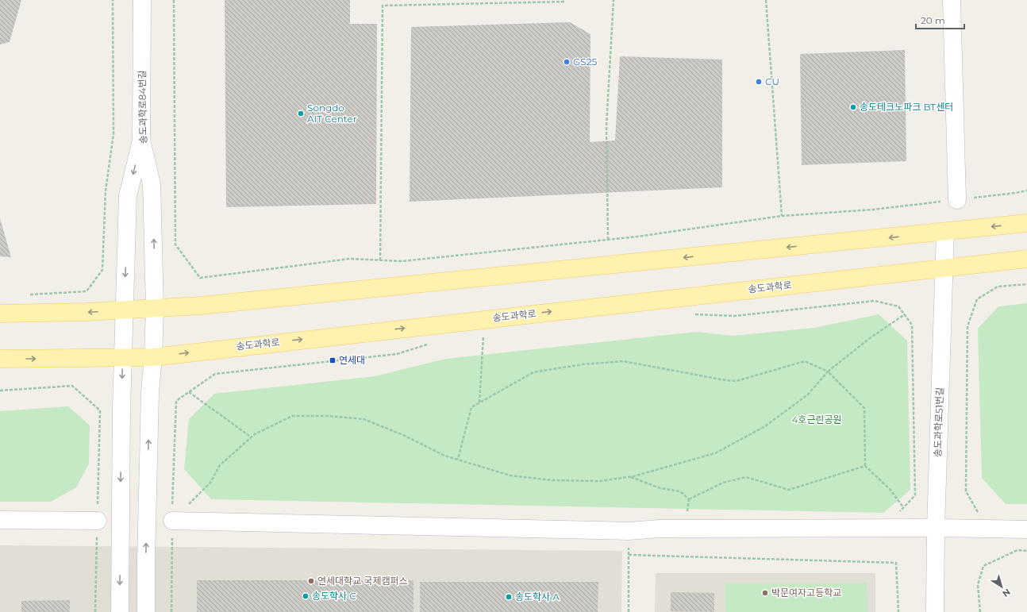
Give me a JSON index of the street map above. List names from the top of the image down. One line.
{"streets":{"main road":["송도과학로"],"street":["송도과학로84번길","송도과학로51번길"]},"crossings":[["송도과학로84번길","송도과학로"],["송도과학로","송도과학로51번길"]],"parks":["4호근린공원"],"places":{"other":["GS25","CU","송도테크노파크 BT센터","Songdo AIT Center","연세대학교 국제캠퍼스","박문여자고등학교","송도학사 C","송도학사 A"],"transit":["연세대"]},"scale_bar":"20 m","north":"bottom right"}
